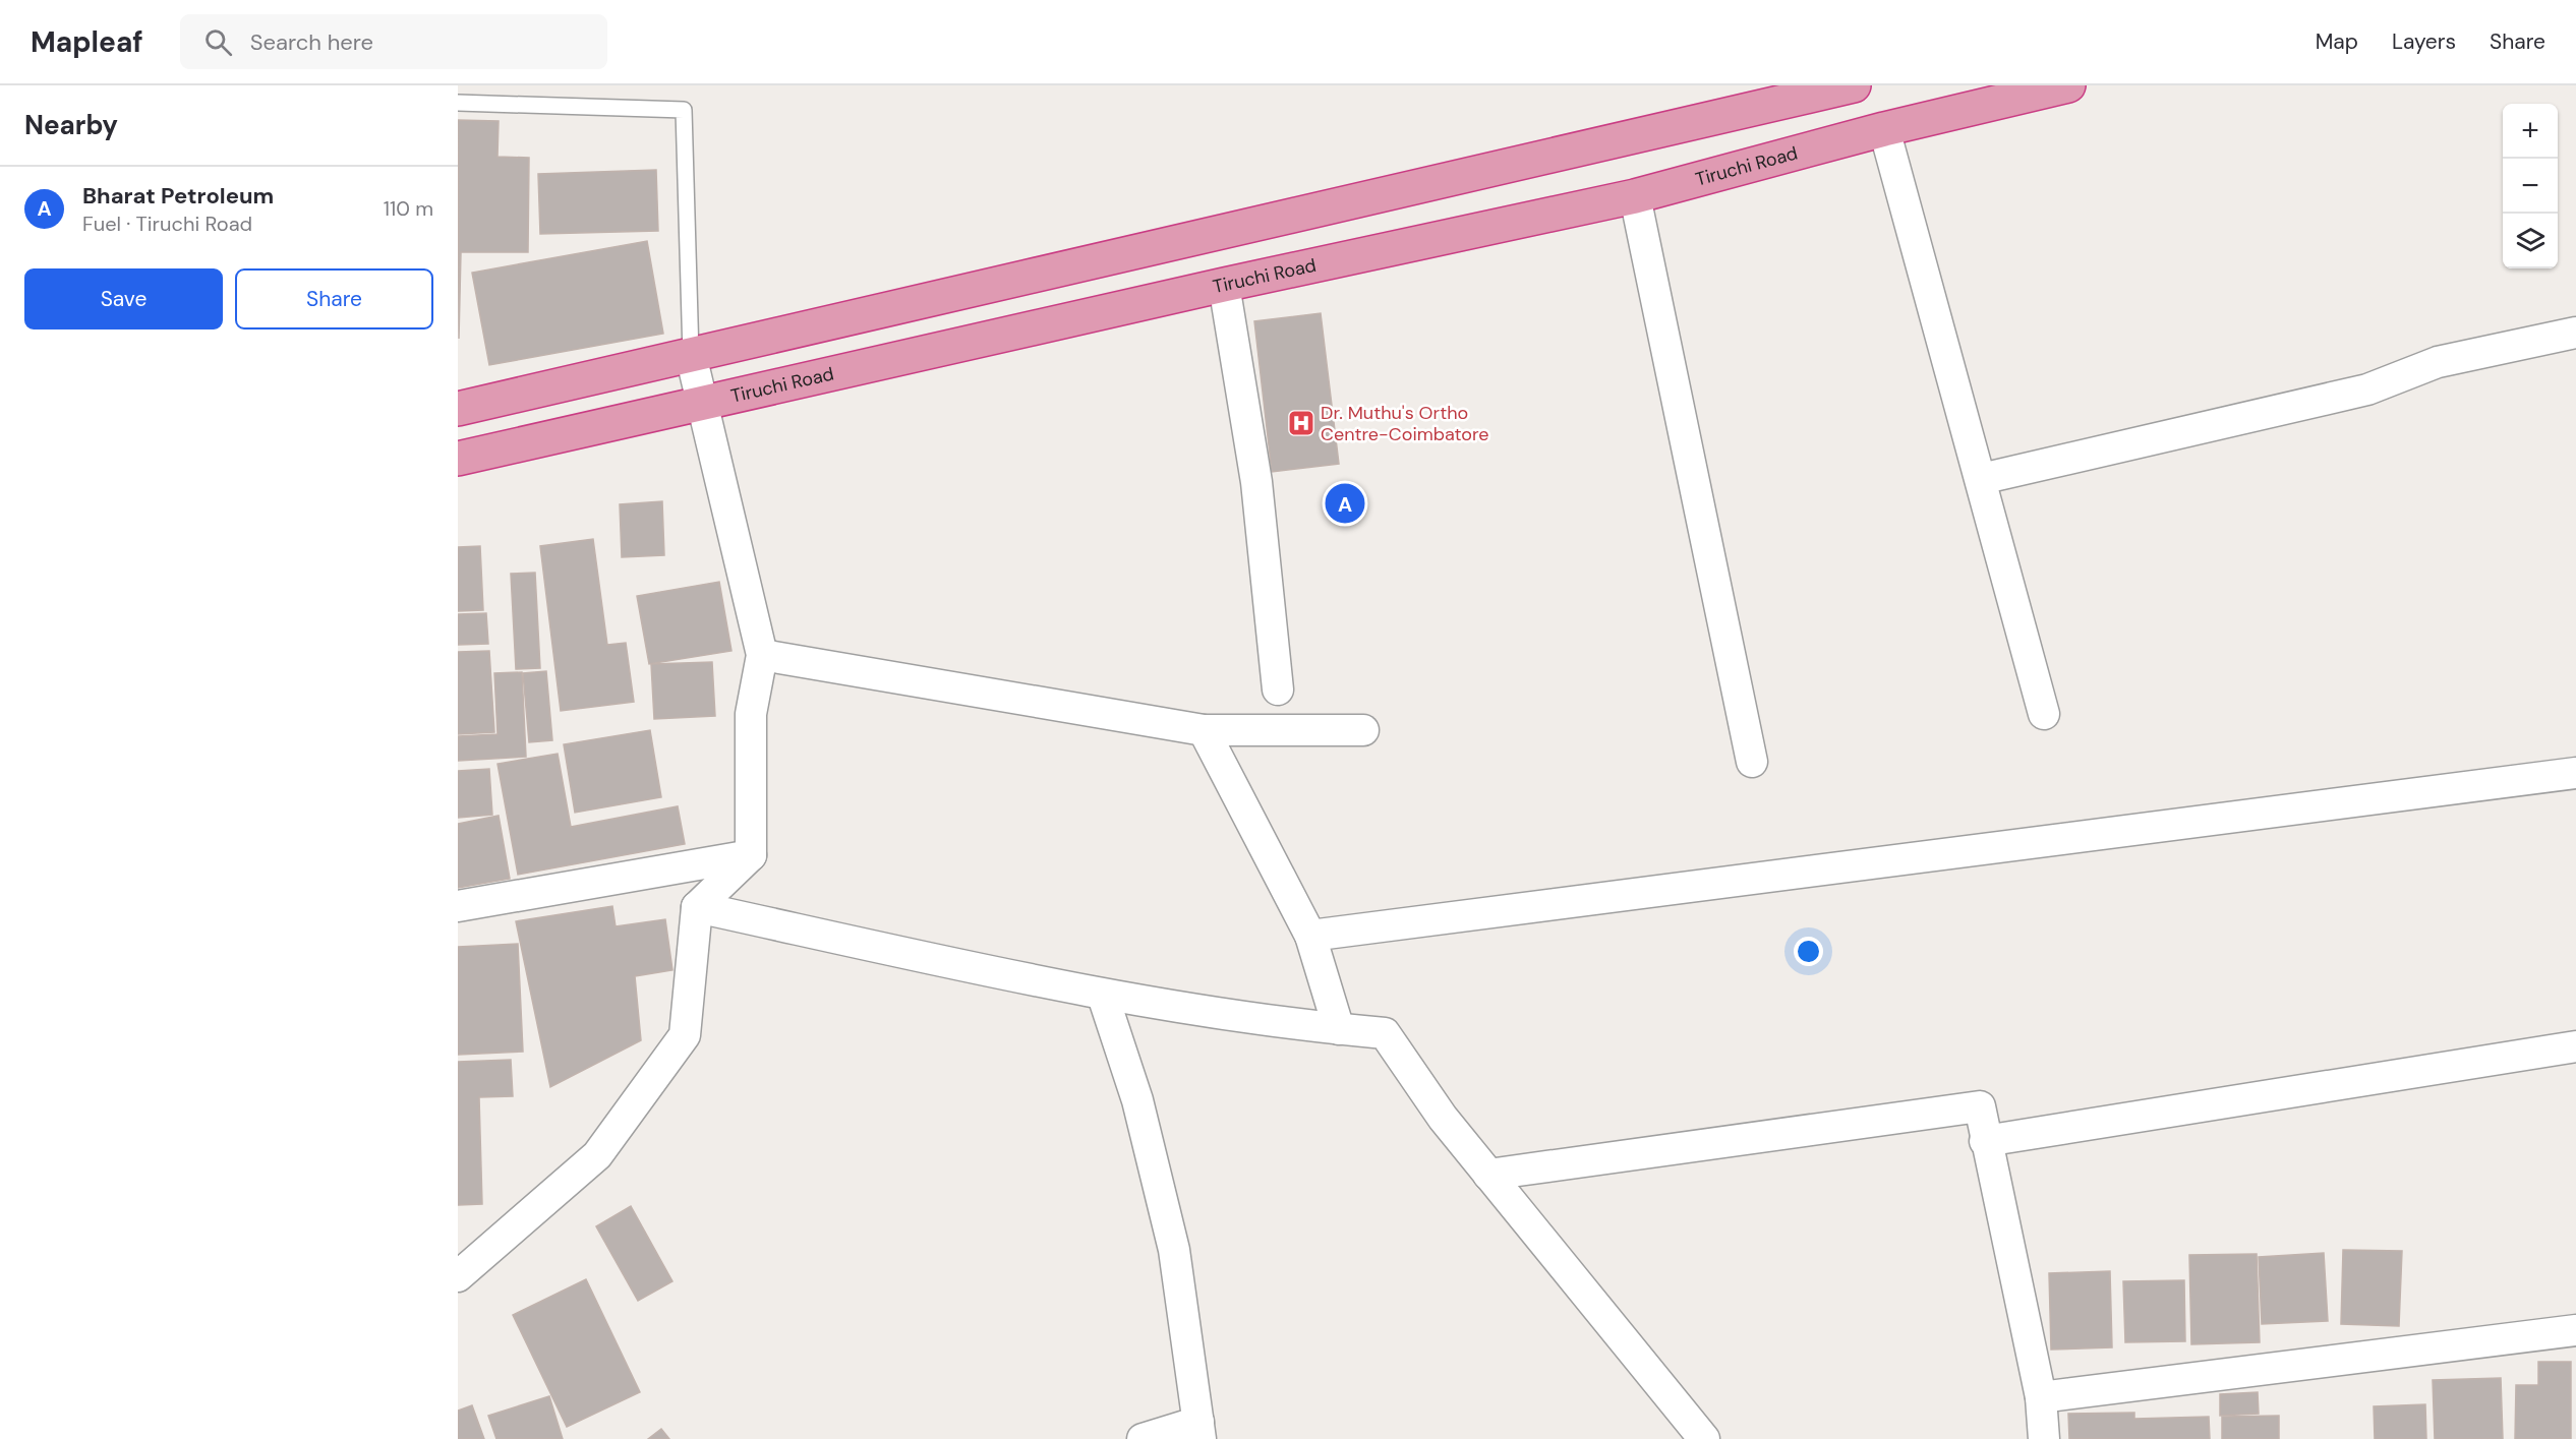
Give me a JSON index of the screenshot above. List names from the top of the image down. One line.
{"streets":{"highway":["Tiruchi Road"]},"places":{"hospital":["Dr. Muthu's Ortho Centre-Coimbatore"]},"page":{"header":"Mapleaf","search":"Search here","nav":["Map","Layers","Share"],"heading":"Nearby","map_buttons":["+","−"],"list":[{"mark":"A","name":"Bharat Petroleum","note":"Fuel · Tiruchi Road","value":"110 m"}],"buttons":["Save","Share"],"pins":"A"}}
